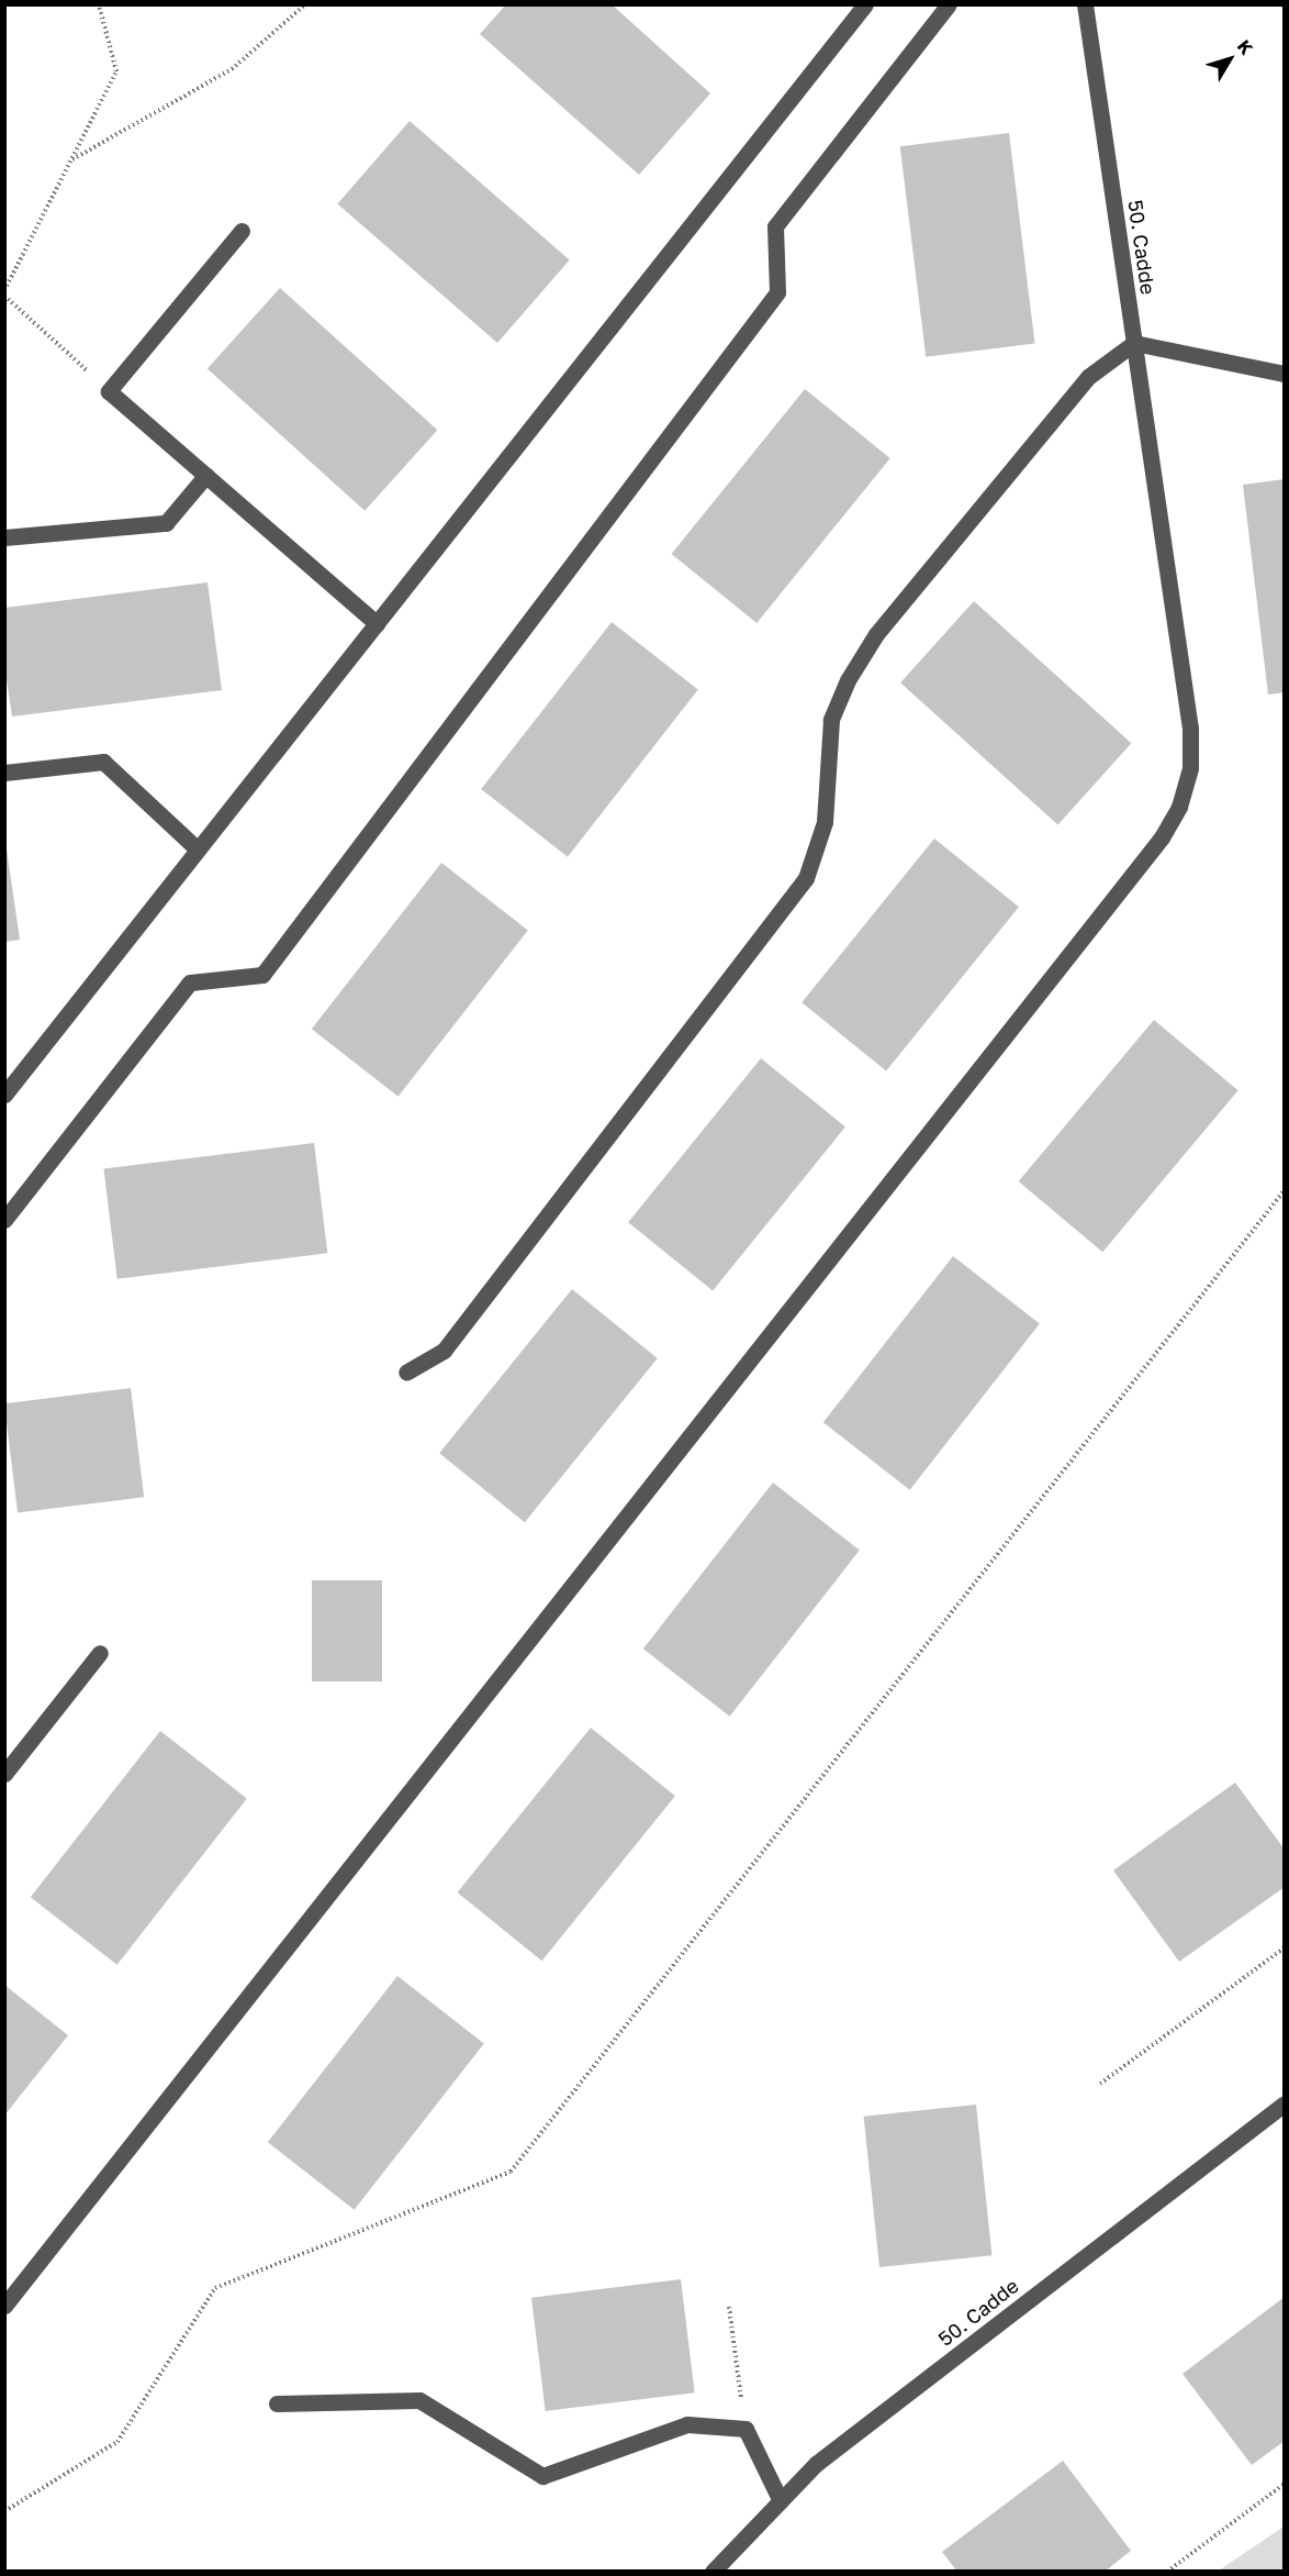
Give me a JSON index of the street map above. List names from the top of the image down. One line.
{"streets":{"street":["50. Cadde"]},"north":"top right"}
